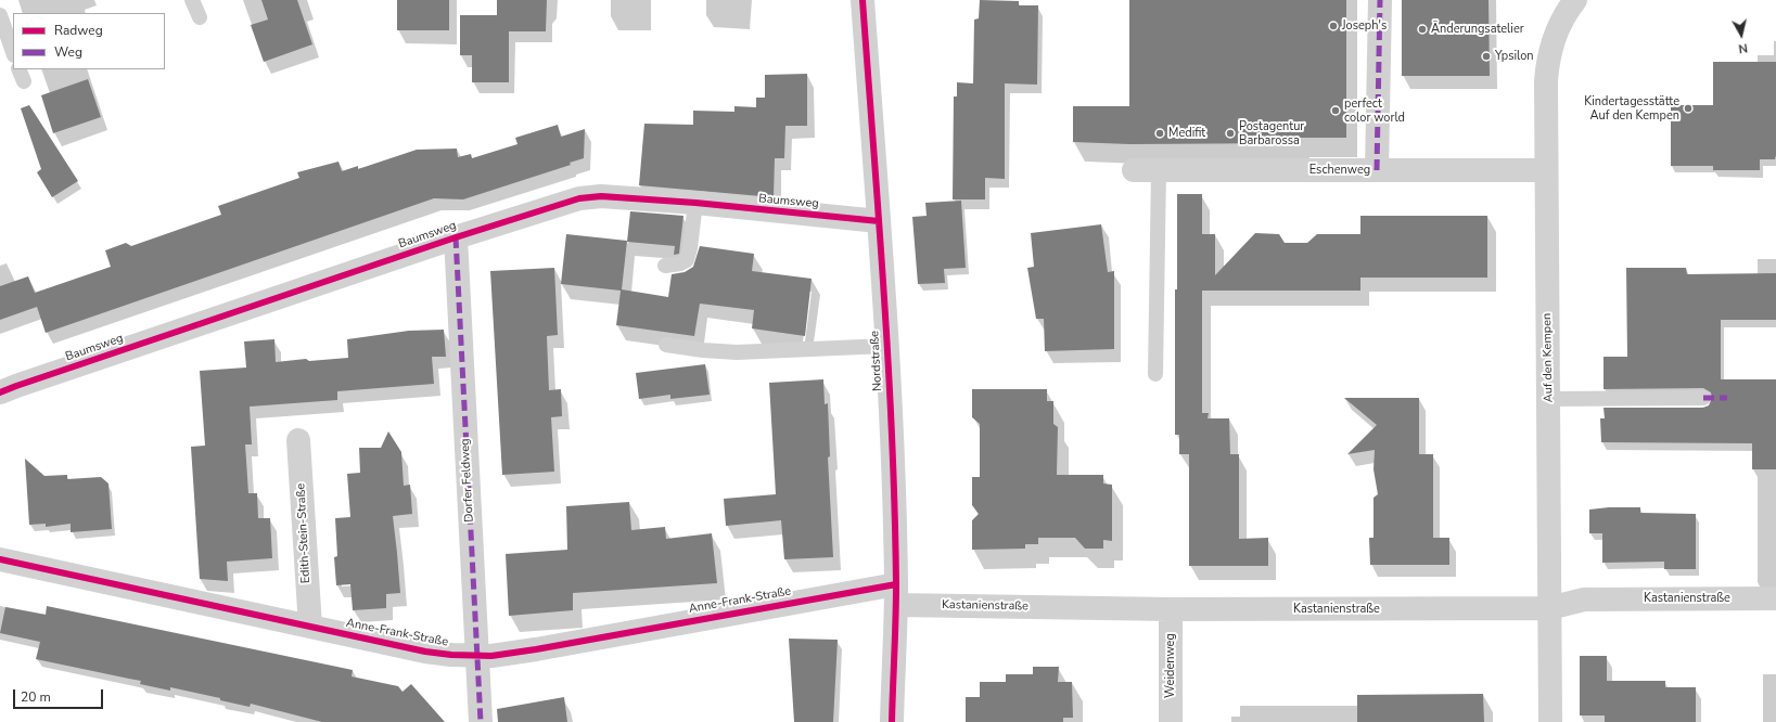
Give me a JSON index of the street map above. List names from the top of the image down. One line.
{"streets":{"street":["Eschenweg","Baumsweg","Auf den Kempen","Nordstraße","Dorfer Feldweg","Edith-Stein-Straße","Kastanienstraße","Anne-Frank-Straße","Weidenweg"]},"crossings":[["Eschenweg","Auf den Kempen"],["Baumsweg","Nordstraße"],["Baumsweg","Dorfer Feldweg"],["Auf den Kempen","Kastanienstraße"],["Nordstraße","Kastanienstraße"],["Nordstraße","Anne-Frank-Straße"],["Dorfer Feldweg","Anne-Frank-Straße"],["Edith-Stein-Straße","Anne-Frank-Straße"],["Kastanienstraße","Anne-Frank-Straße"],["Kastanienstraße","Weidenweg"]],"places":["Joseph's","Änderungsatelier","Ypsilon","Kindertagesstätte Auf den Kempen","perfect color world","Medifit","Postagentur Barbarossa"],"legend":["Radweg","Weg"],"scale_bar":"20 m","north":"bottom"}
